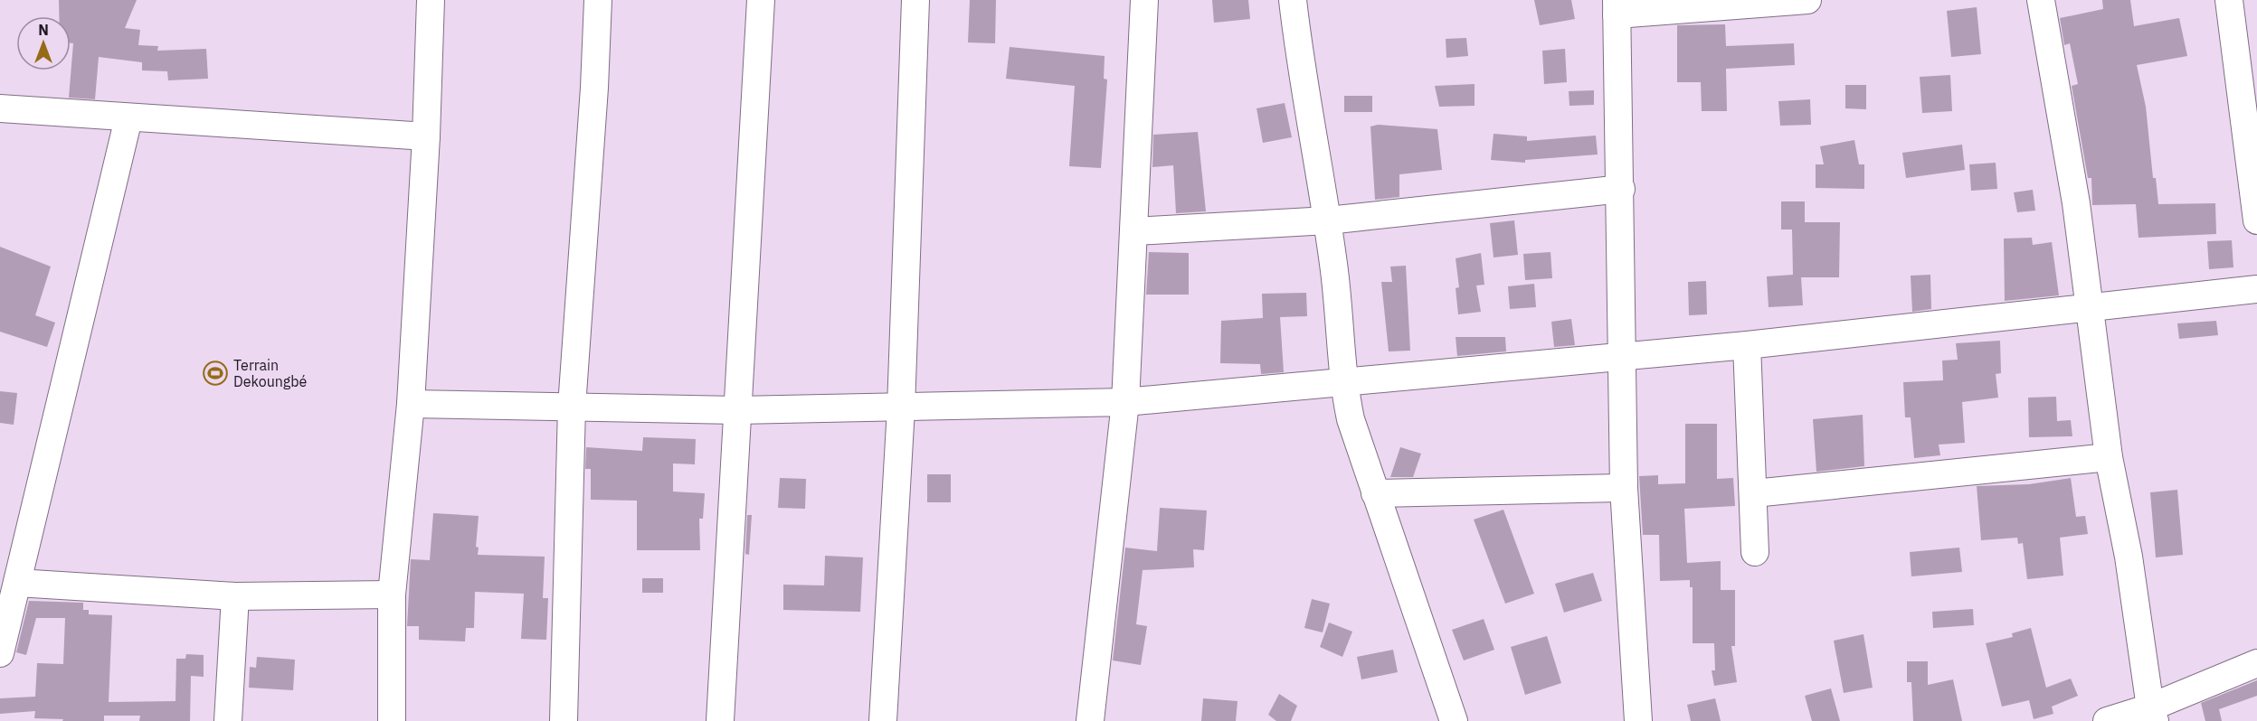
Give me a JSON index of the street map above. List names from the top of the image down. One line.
{"places":{"sports":["Terrain Dekoungbé"]},"north":"top"}
